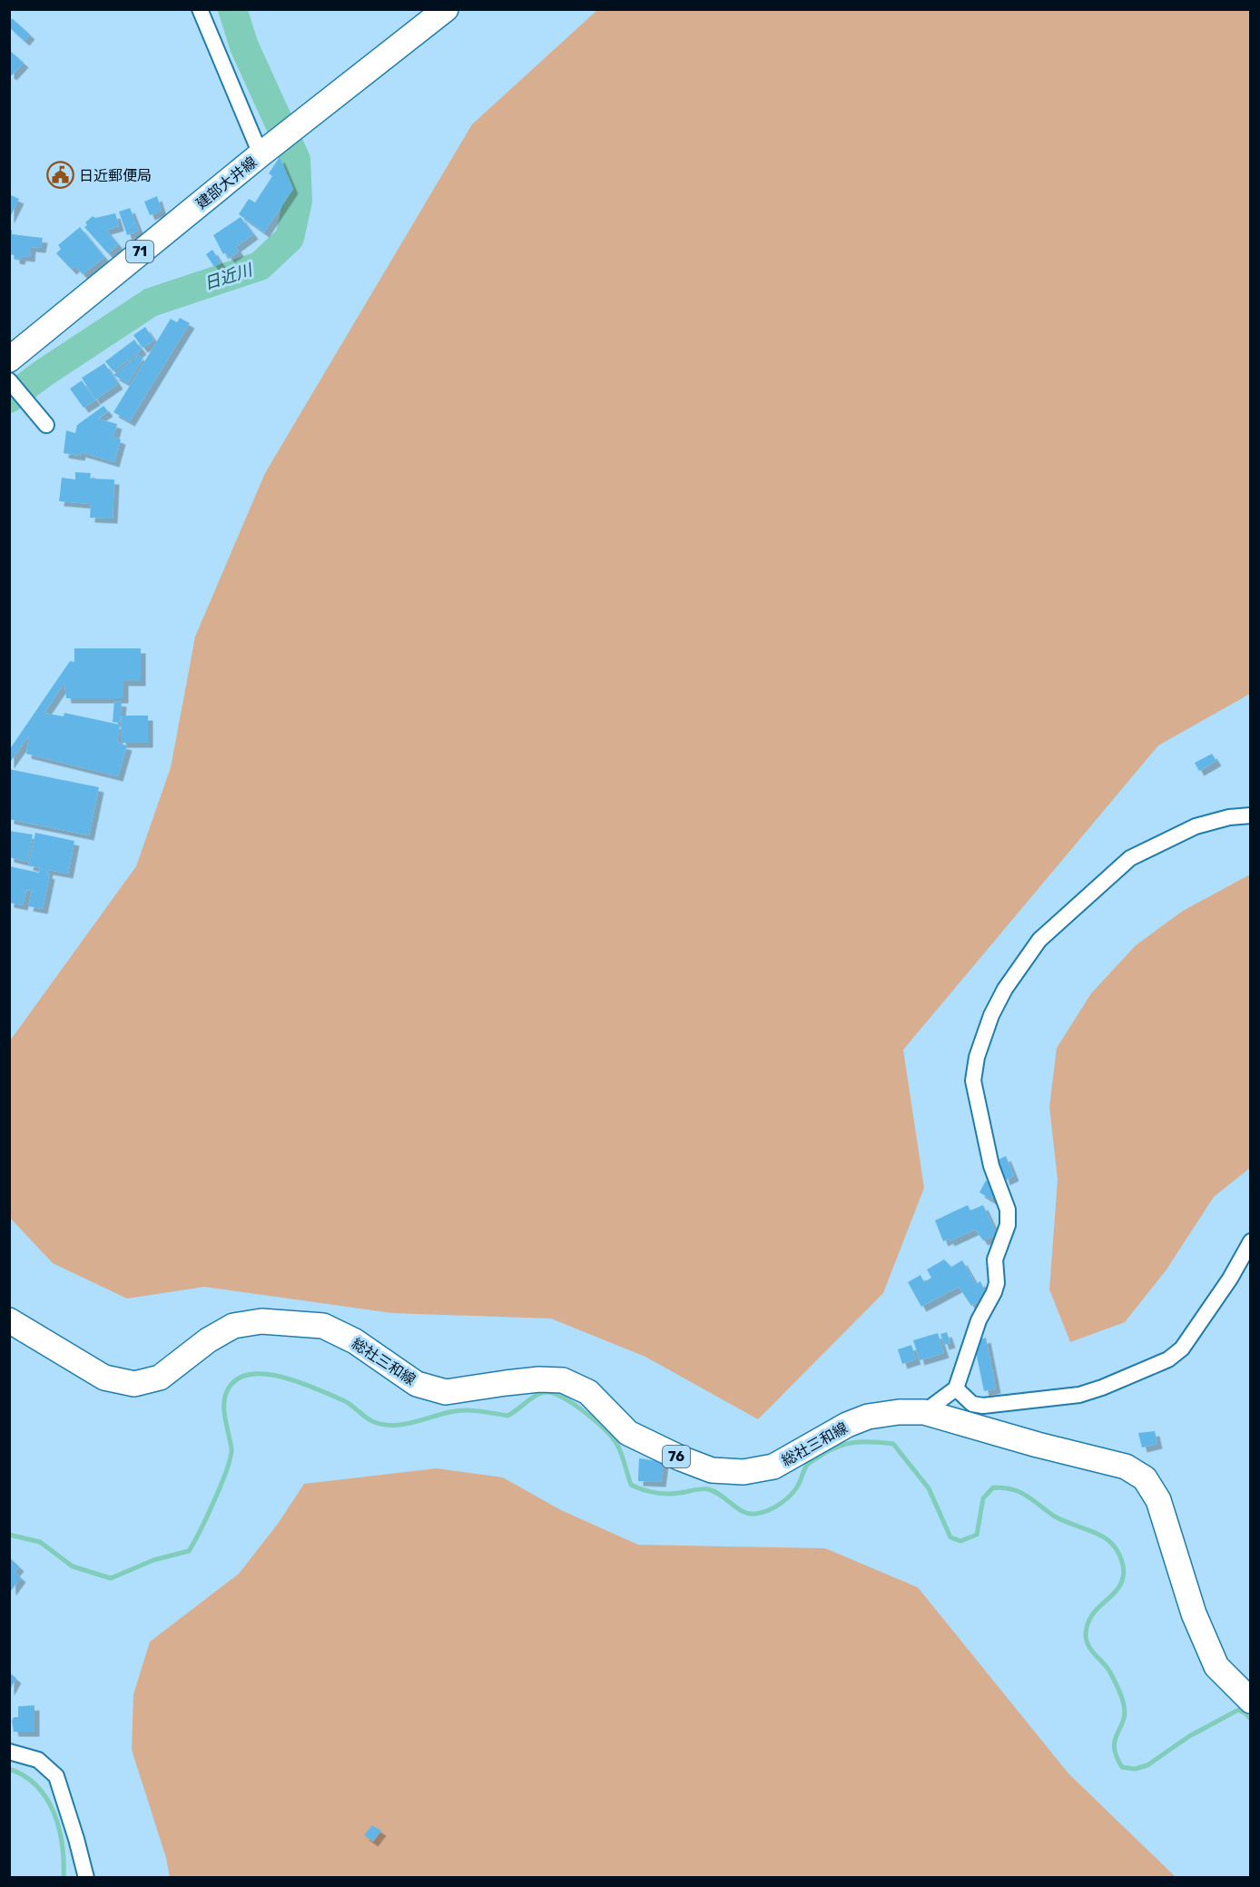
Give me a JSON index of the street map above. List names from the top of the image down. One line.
{"streets":{"main road":["建部大井線","71","総社三和線","76"]},"water":["日近川"],"places":{"public building":["日近郵便局"]}}
